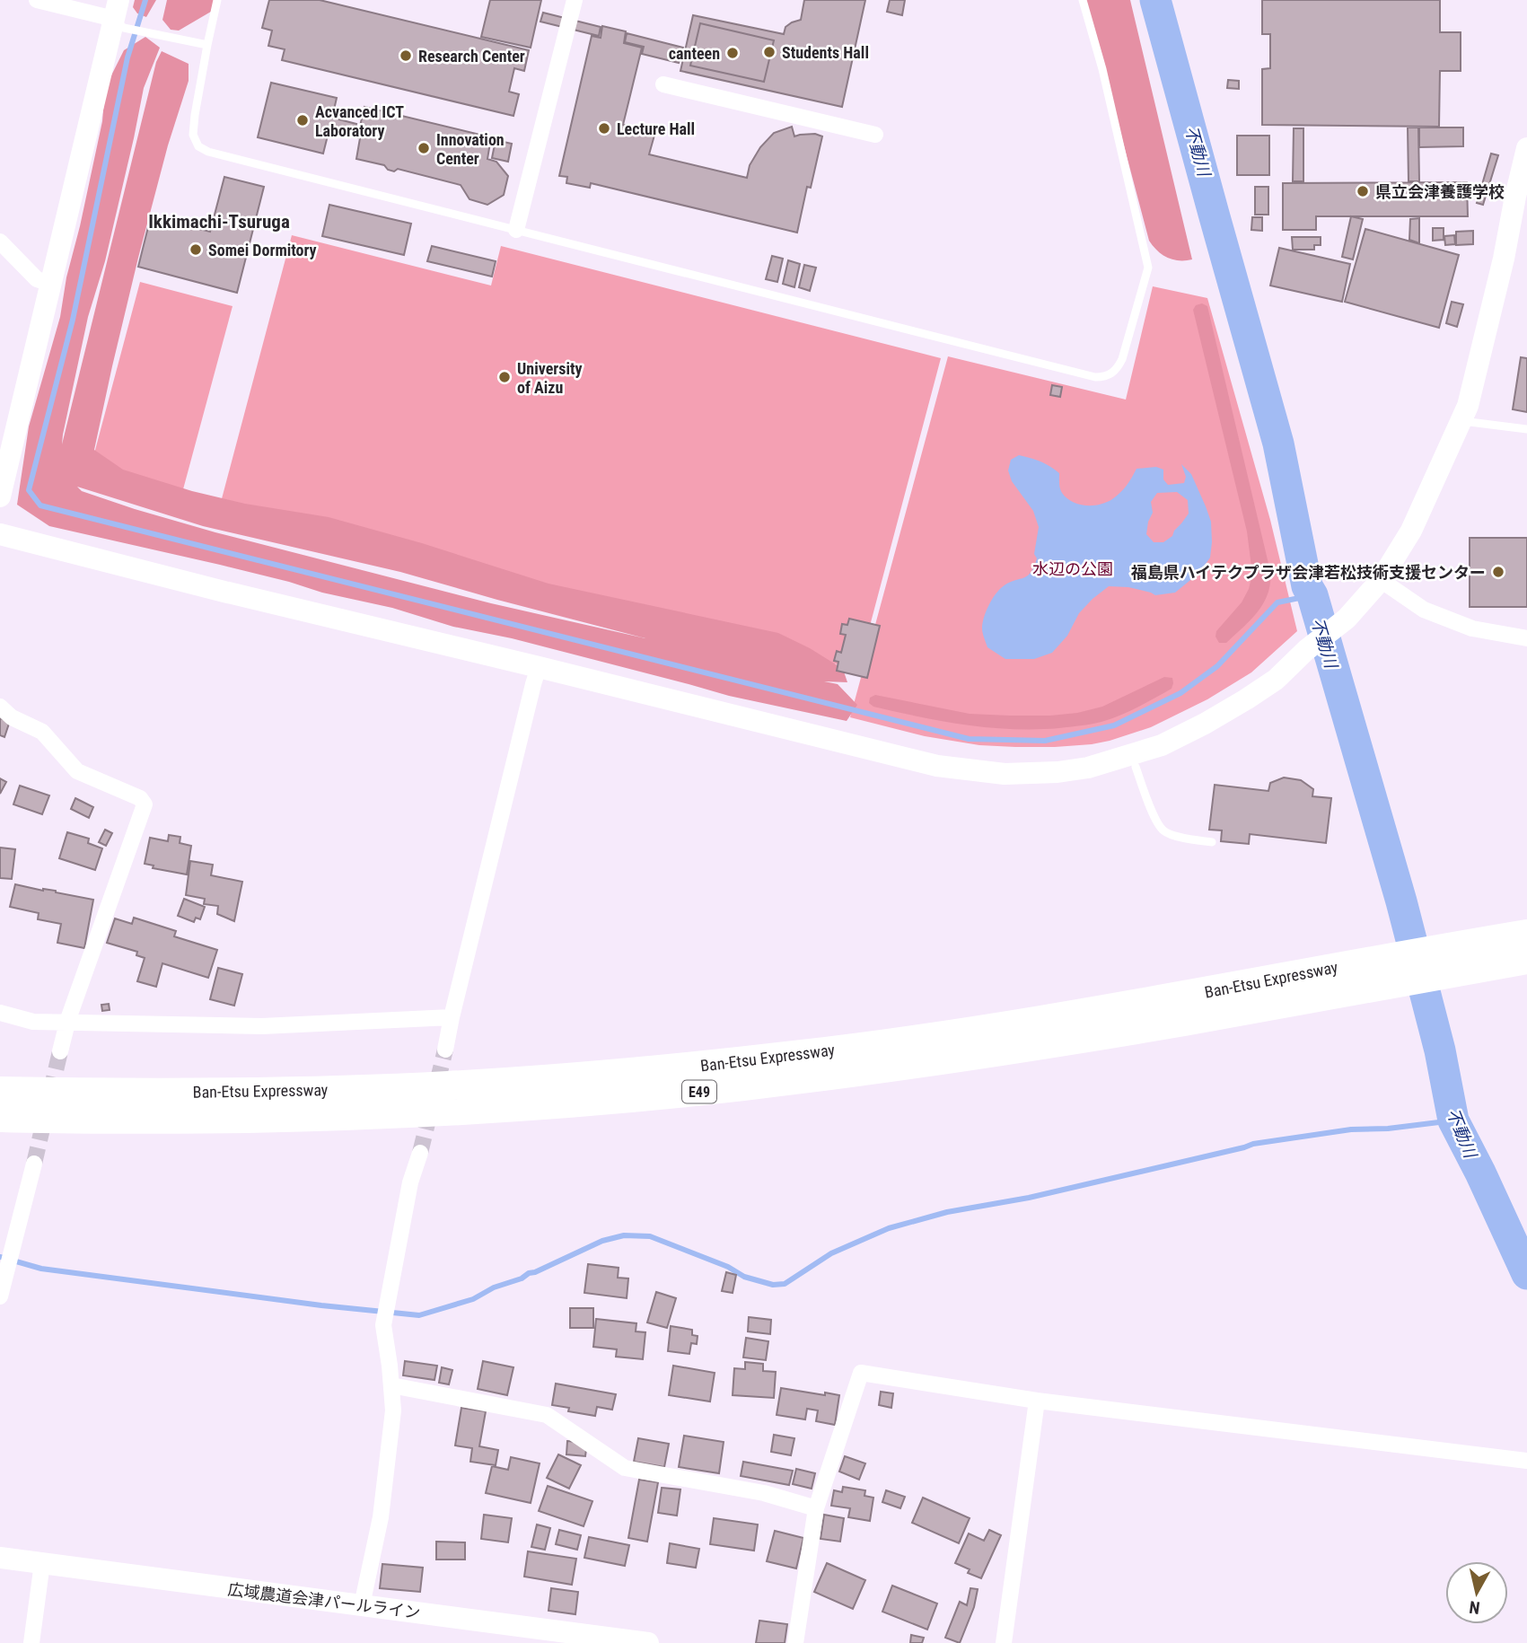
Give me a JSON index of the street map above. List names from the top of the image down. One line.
{"streets":{"highway":["Ban-Etsu Expressway","E49"],"street":["広域農道会津パールライン"]},"districts":["Ikkimachi-Tsuruga"],"water":["不動川"],"parks":["水辺の公園"],"places":["Students Hall","canteen","Research Center","Acvanced ICT Laboratory","Lecture Hall","Innovation Center","県立会津養護学校","Somei Dormitory","University of Aizu","福島県ハイテクプラザ会津若松技術支援センター"],"north":"bottom"}
